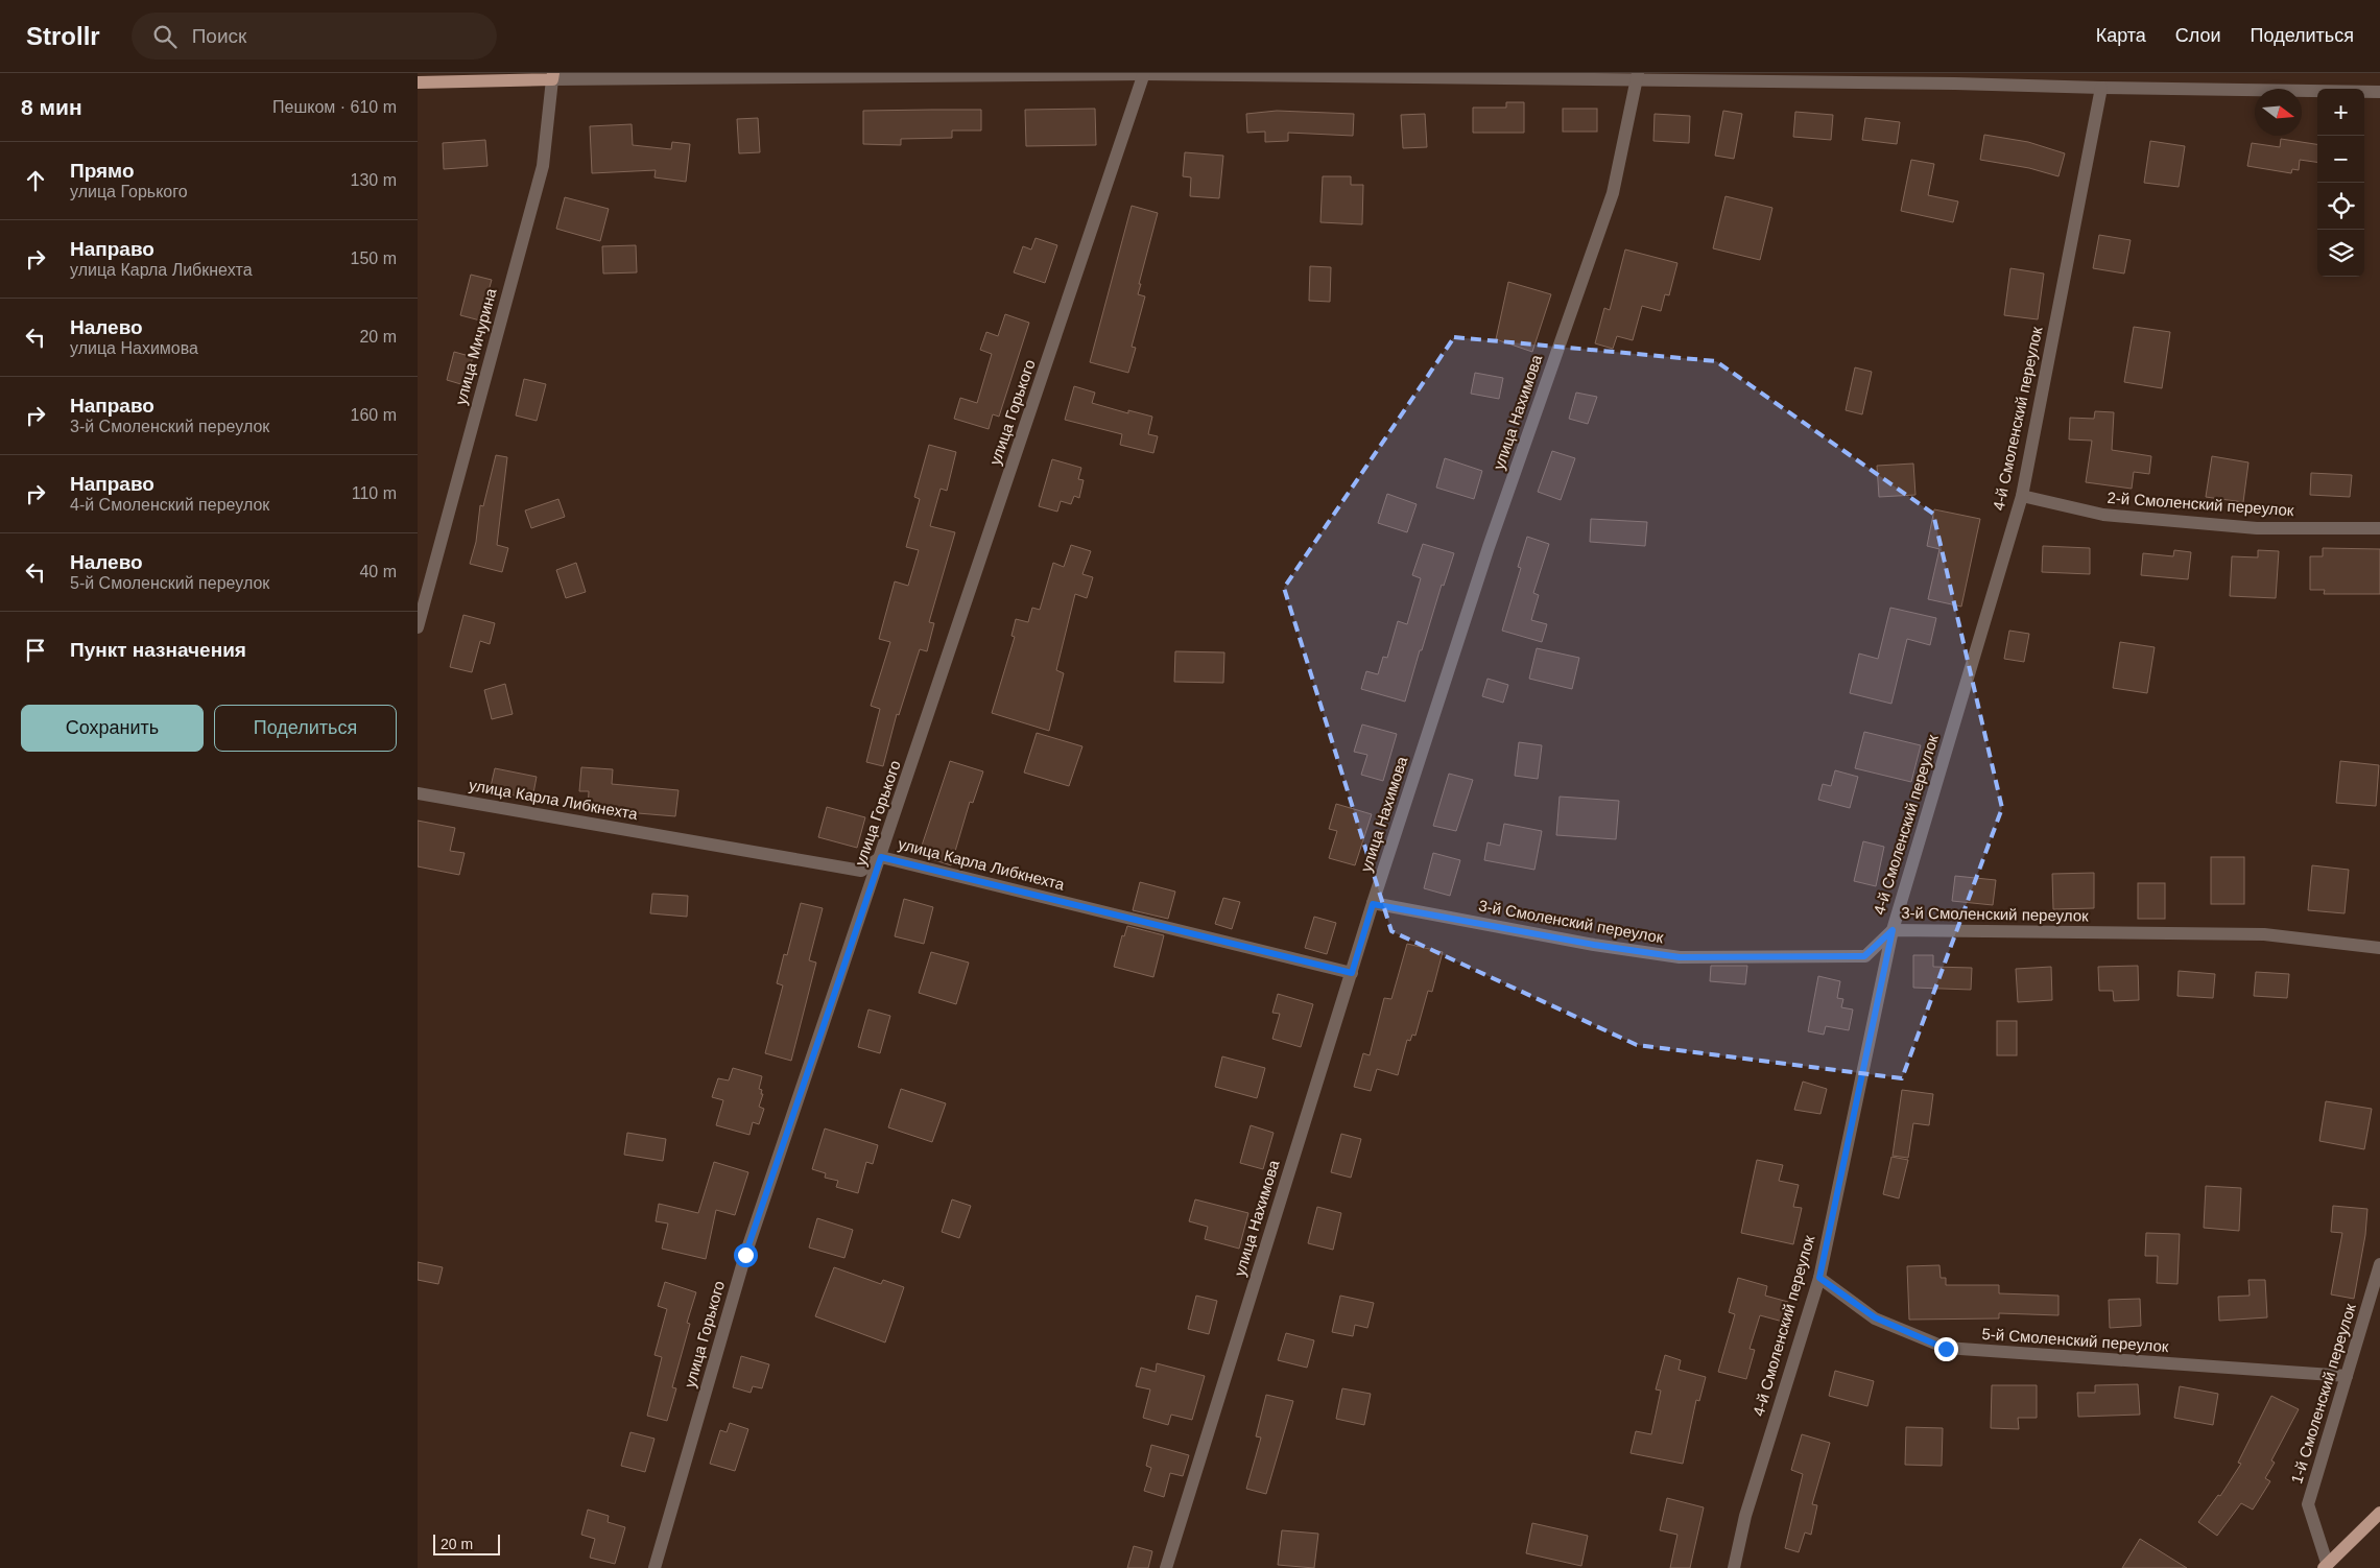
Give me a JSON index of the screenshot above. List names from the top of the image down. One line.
{"streets":{"street":["улица Мичурина","улица Горького","улица Нахимова","4-й Смоленский переулок","2-й Смоленский переулок","улица Карла Либкнехта","3-й Смоленский переулок","5-й Смоленский переулок","1-й Смоленский переулок"]},"crossings":[["улица Горького","улица Карла Либкнехта"],["улица Нахимова","улица Карла Либкнехта"],["улица Нахимова","3-й Смоленский переулок"],["4-й Смоленский переулок","2-й Смоленский переулок"],["4-й Смоленский переулок","3-й Смоленский переулок"],["4-й Смоленский переулок","5-й Смоленский переулок"],["5-й Смоленский переулок","1-й Смоленский переулок"]],"scale_bar":"20 m","north":"right","page":{"header":"Strollr","search":"Поиск","nav":["Карта","Слои","Поделиться"],"heading":["8 мин","Пешком · 610 m"],"map_buttons":["+","−"],"list":[["Прямо","улица Горького","130 m"],["Направо","улица Карла Либкнехта","150 m"],["Налево","улица Нахимова","20 m"],["Направо","3-й Смоленский переулок","160 m"],["Направо","4-й Смоленский переулок","110 m"],["Налево","5-й Смоленский переулок","40 m"],"Пункт назначения"],"buttons":["Сохранить","Поделиться"],"scale":"20 m"}}
